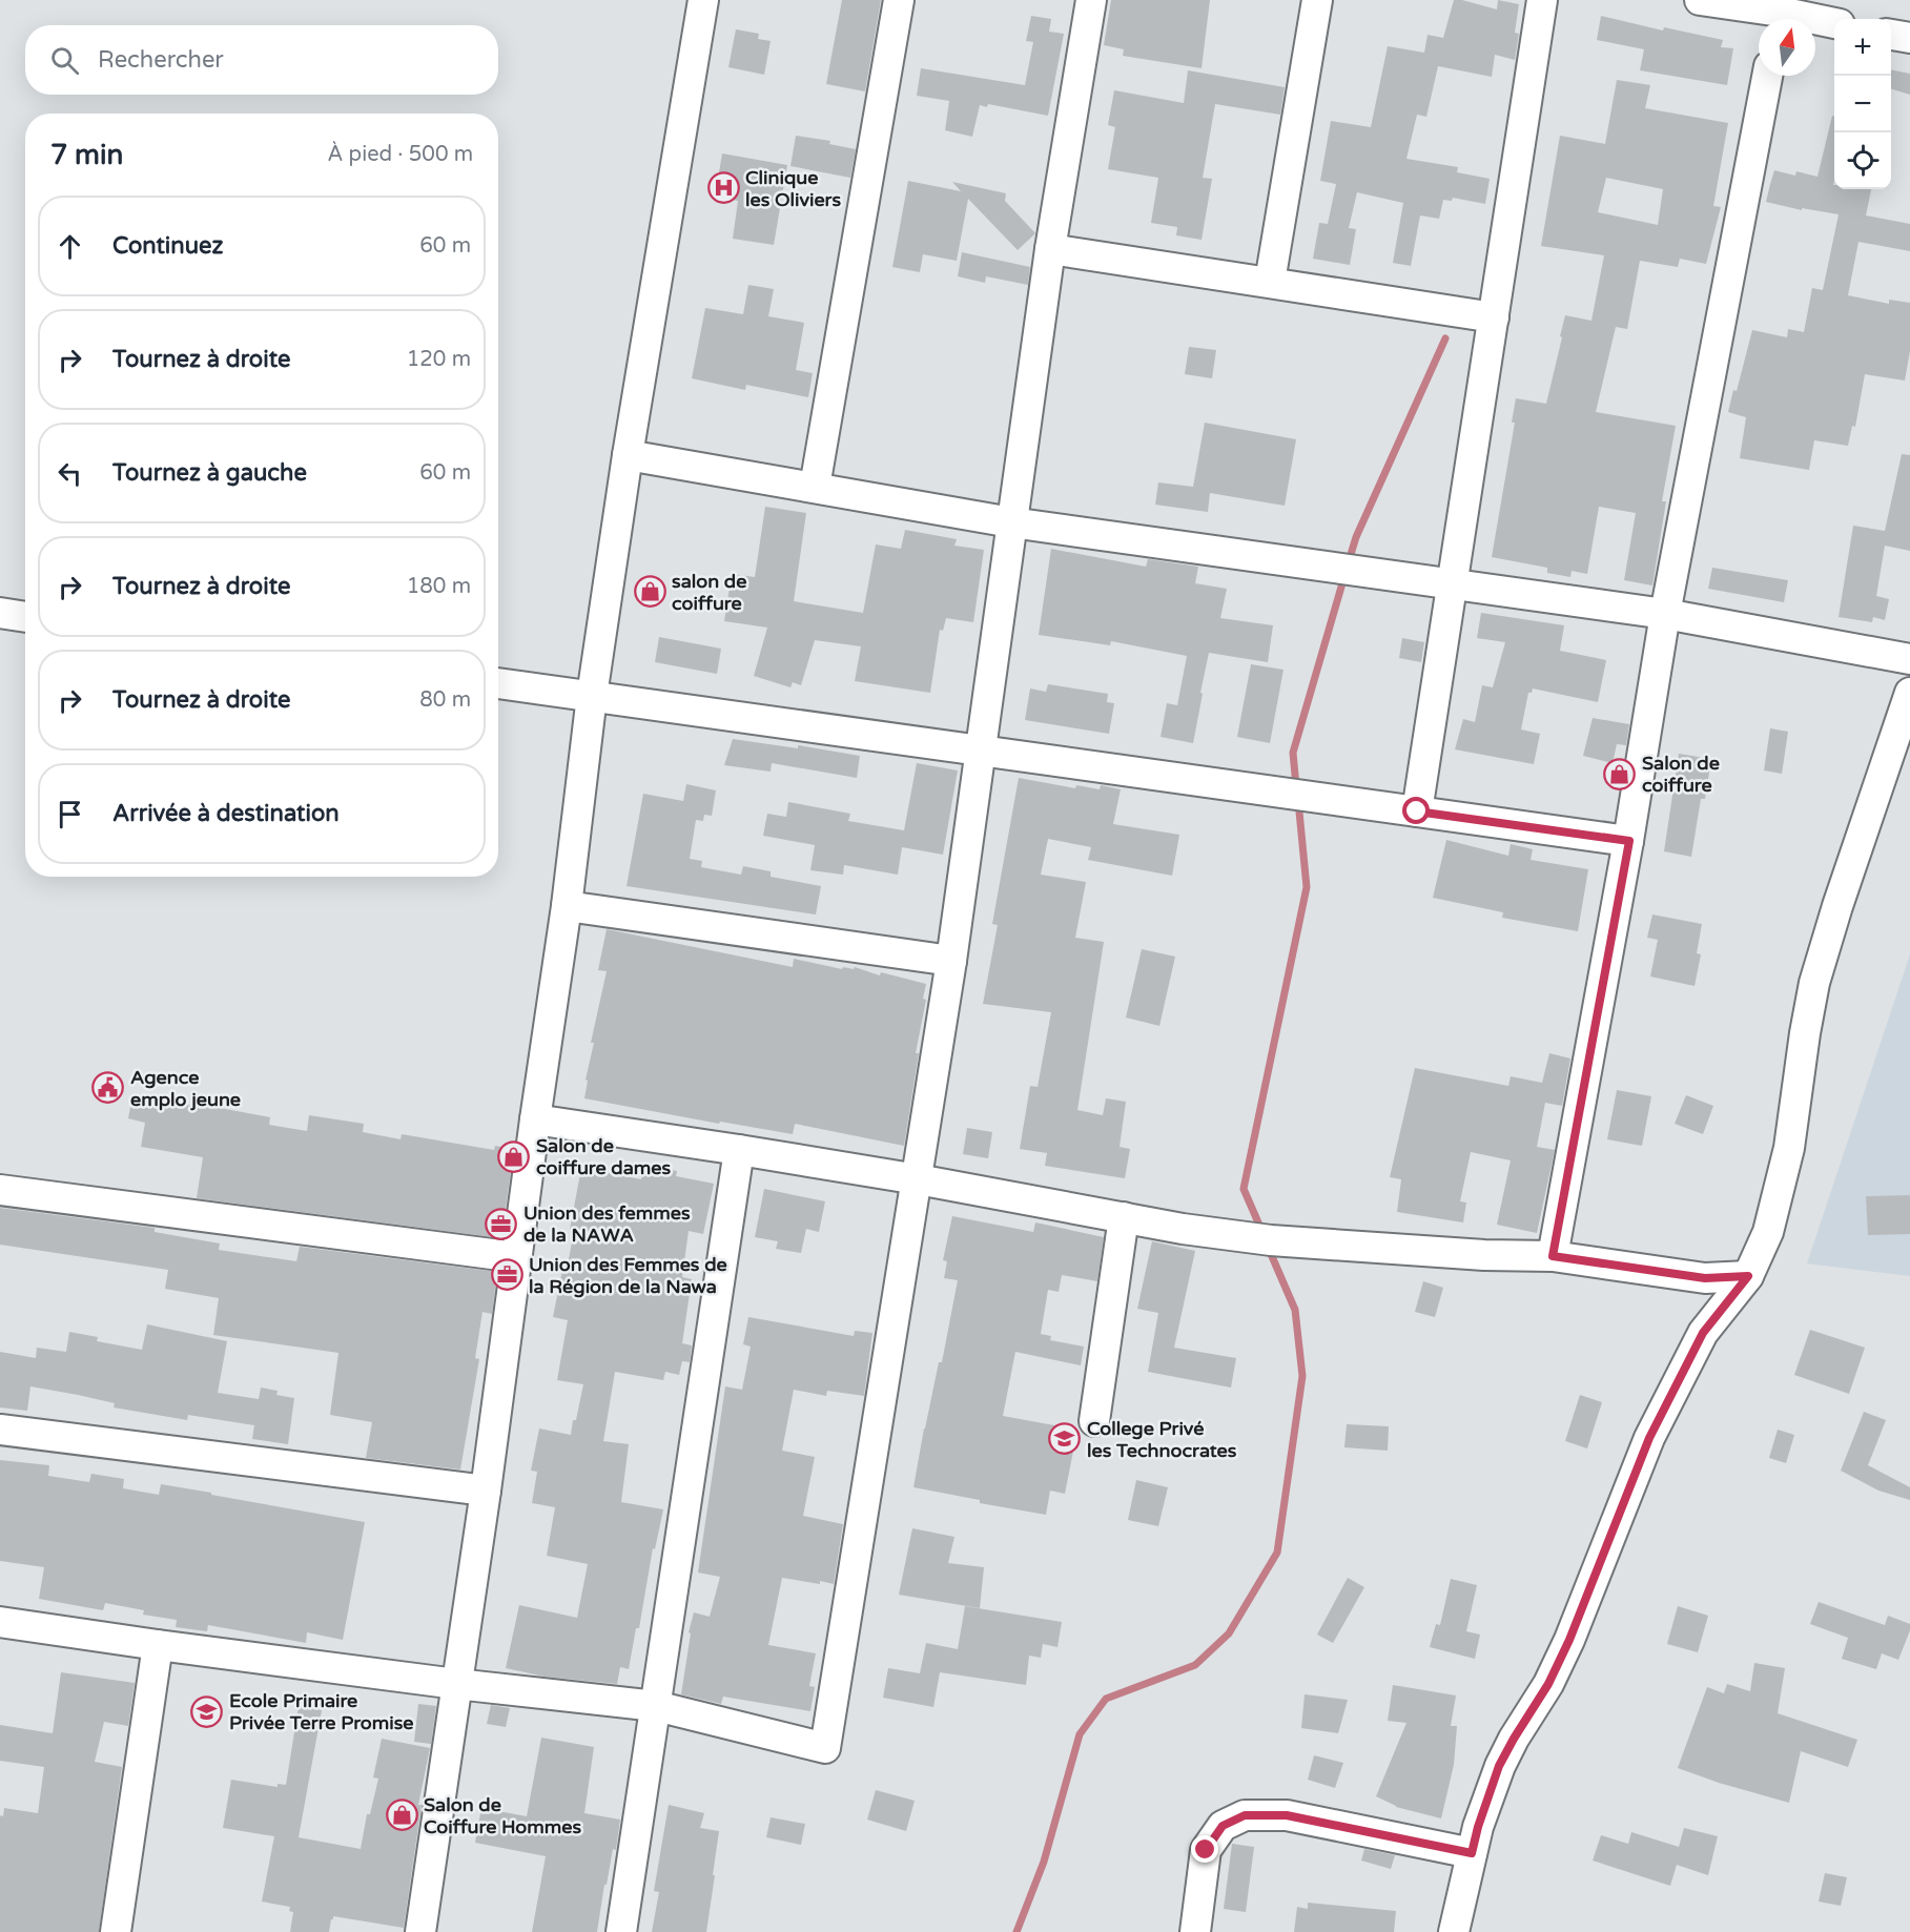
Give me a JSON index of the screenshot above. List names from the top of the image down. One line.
{"places":{"hospital":["Clinique les Oliviers"],"shop":["salon de coiffure","Salon de coiffure","Salon de coiffure dames","Salon de Coiffure Hommes"],"public building":["Agence emplo jeune"],"office":["Union des femmes de la NAWA","Union des Femmes de la Région de la Nawa"],"school or university":["College Privé les Technocrates","Ecole Primaire Privée Terre Promise"]},"north":"top","page":{"map_buttons":["+","−"],"search":"Rechercher","heading":["7 min","À pied · 500 m"],"list":[["Continuez","60 m"],["Tournez à droite","120 m"],["Tournez à gauche","60 m"],["Tournez à droite","180 m"],["Tournez à droite","80 m"],"Arrivée à destination"]}}
